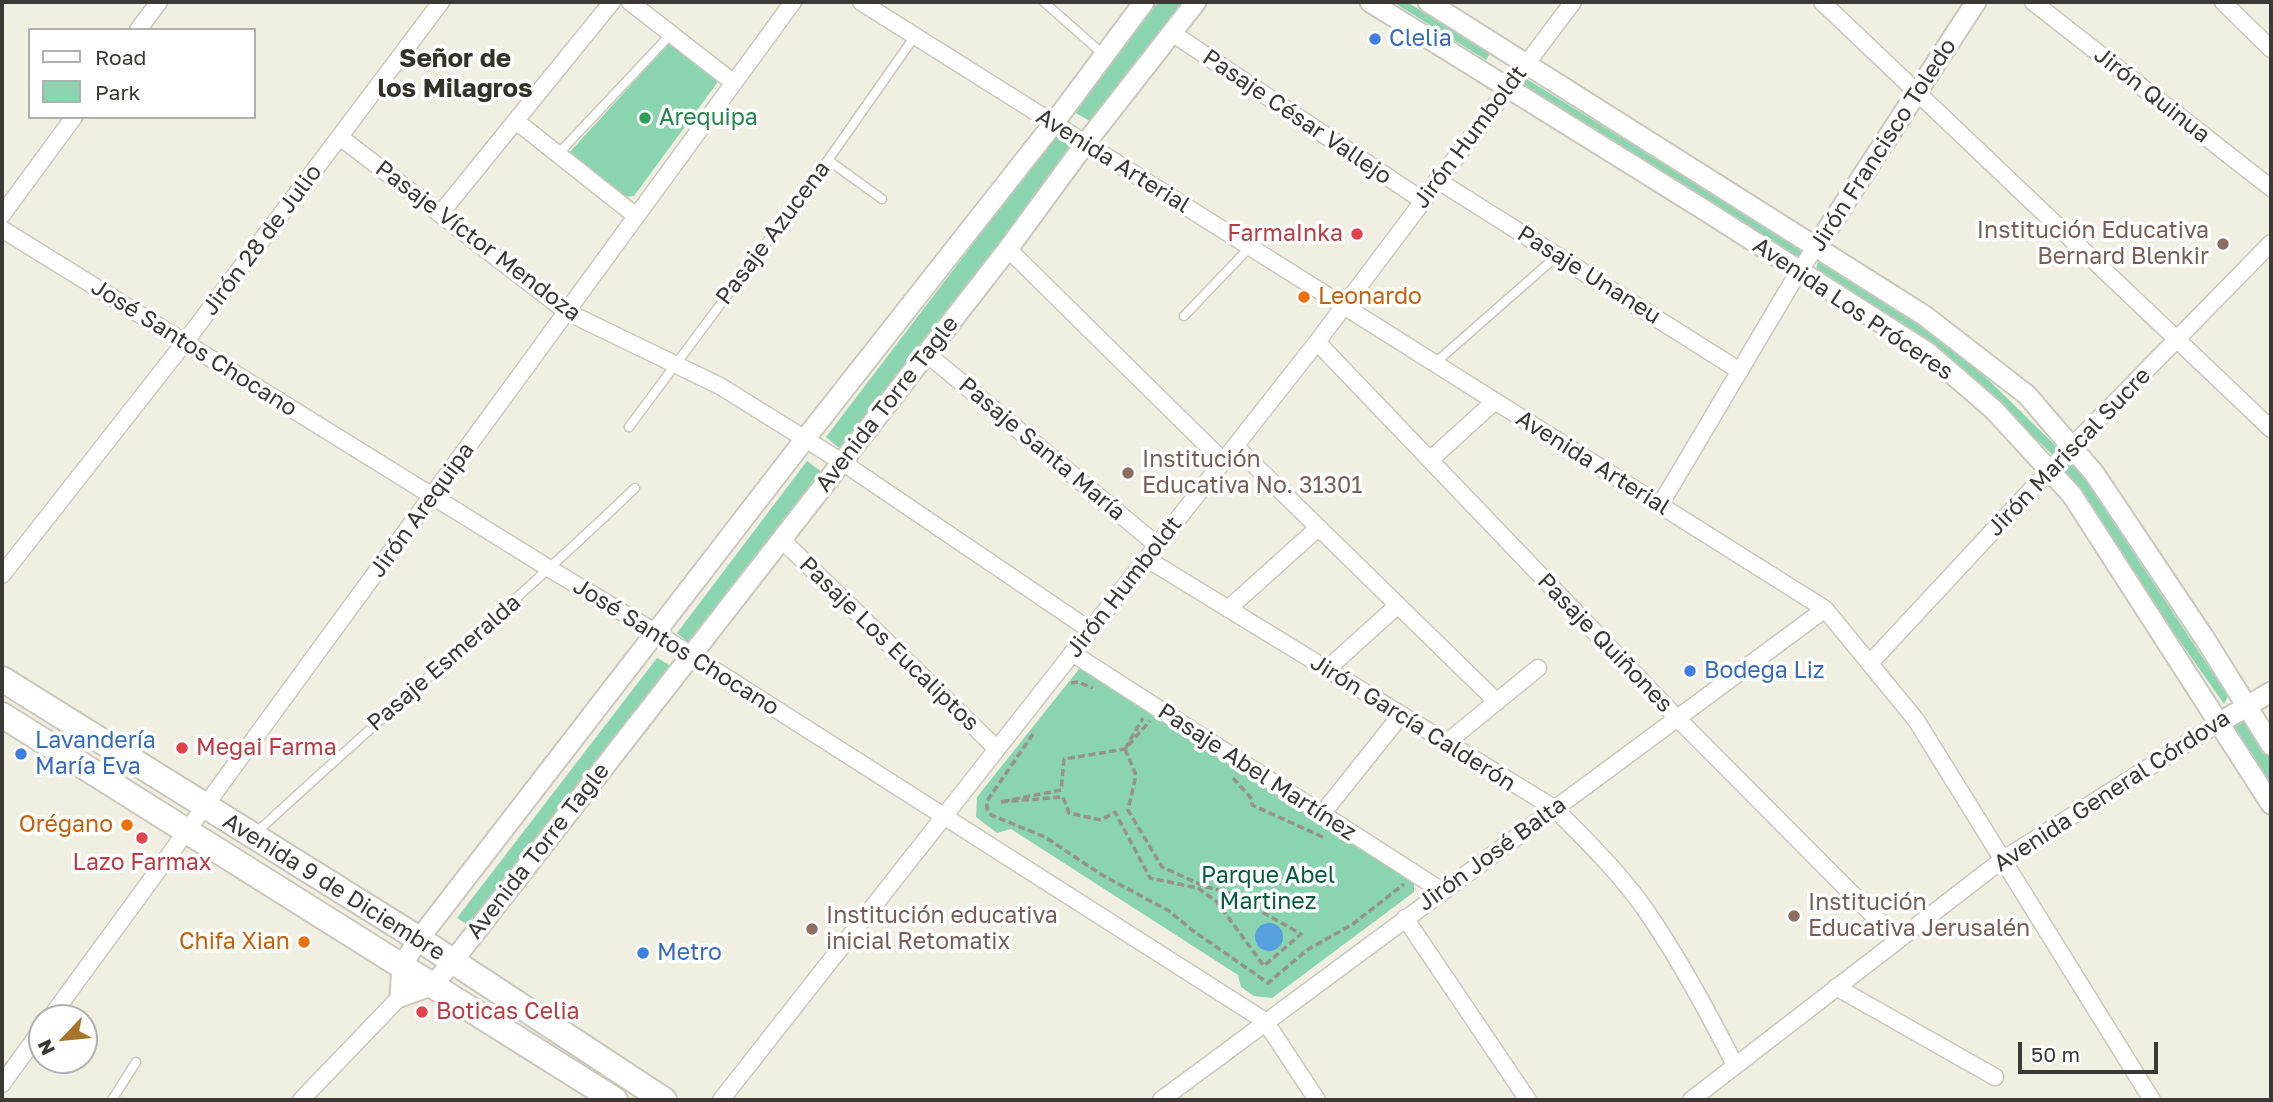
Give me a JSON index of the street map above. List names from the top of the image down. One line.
{"streets":{"main road":["Avenida 9 de Diciembre"],"street":["Jirón Quinua","Pasaje César Vallejo","Jirón Humboldt","Jirón Francisco Toledo","Avenida Arterial","Jirón 28 de Julio","Pasaje Víctor Mendoza","Pasaje Unaneu","Avenida Los Próceres","José Santos Chocano","Avenida Torre Tagle","Pasaje Santa María","Jirón Mariscal Sucre","Jirón Arequipa","Pasaje Quiñones","Pasaje Los Eucaliptos","Jirón García Calderón","Pasaje Abel Martínez","Avenida General Córdova","Jirón José Balta"],"lane":["Pasaje Azucena","Pasaje Esmeralda"]},"crossings":[["Pasaje César Vallejo","Jirón Humboldt"],["Pasaje César Vallejo","Avenida Torre Tagle"],["Jirón Humboldt","Avenida Arterial"],["Jirón Humboldt","Pasaje Unaneu"],["Jirón Humboldt","Avenida Los Próceres"],["Jirón Humboldt","José Santos Chocano"],["Jirón Humboldt","Pasaje Santa María"],["Jirón Humboldt","Pasaje Quiñones"],["Jirón Humboldt","Pasaje Los Eucaliptos"],["Jirón Humboldt","Jirón García Calderón"],["Jirón Humboldt","Pasaje Abel Martínez"],["Jirón Francisco Toledo","Avenida Arterial"],["Jirón Francisco Toledo","Pasaje Unaneu"],["Jirón Francisco Toledo","Avenida Los Próceres"],["Avenida Arterial","Pasaje Azucena"],["Avenida Arterial","Avenida Torre Tagle"],["Avenida Arterial","Jirón Mariscal Sucre"],["Avenida Arterial","Avenida General Córdova"],["Avenida Arterial","Jirón José Balta"],["Pasaje Azucena","Pasaje Víctor Mendoza"],["Jirón 28 de Julio","Pasaje Víctor Mendoza"],["Jirón 28 de Julio","José Santos Chocano"],["Pasaje Víctor Mendoza","Avenida Torre Tagle"],["Pasaje Víctor Mendoza","Jirón Arequipa"],["Avenida Los Próceres","Jirón Mariscal Sucre"],["Avenida Los Próceres","Avenida General Córdova"],["José Santos Chocano","Avenida Torre Tagle"],["José Santos Chocano","Jirón Arequipa"],["José Santos Chocano","Pasaje Esmeralda"],["José Santos Chocano","Jirón José Balta"],["Avenida Torre Tagle","Pasaje Santa María"],["Avenida Torre Tagle","Pasaje Los Eucaliptos"],["Avenida Torre Tagle","Avenida 9 de Diciembre"],["Jirón Arequipa","Avenida 9 de Diciembre"],["Pasaje Quiñones","Avenida General Córdova"],["Pasaje Quiñones","Jirón José Balta"],["Pasaje Esmeralda","Avenida 9 de Diciembre"],["Jirón García Calderón","Avenida General Córdova"],["Jirón García Calderón","Jirón José Balta"],["Pasaje Abel Martínez","Jirón José Balta"]],"districts":["Señor de los Milagros"],"parks":["Parque Abel Martinez"],"places":["Clelia","Arequipa","FarmaInka","Institución Educativa Bernard Blenkir","Leonardo","Institución Educativa No. 31301","Bodega Liz","Megai Farma","Lavandería María Eva","Orégano","Lazo Farmax","Institución Educativa Jerusalén","Institución educativa inicial Retomatix","Chifa Xian","Metro","Boticas Celia"],"legend":["Road","Park"],"scale_bar":"50 m","north":"bottom left"}
